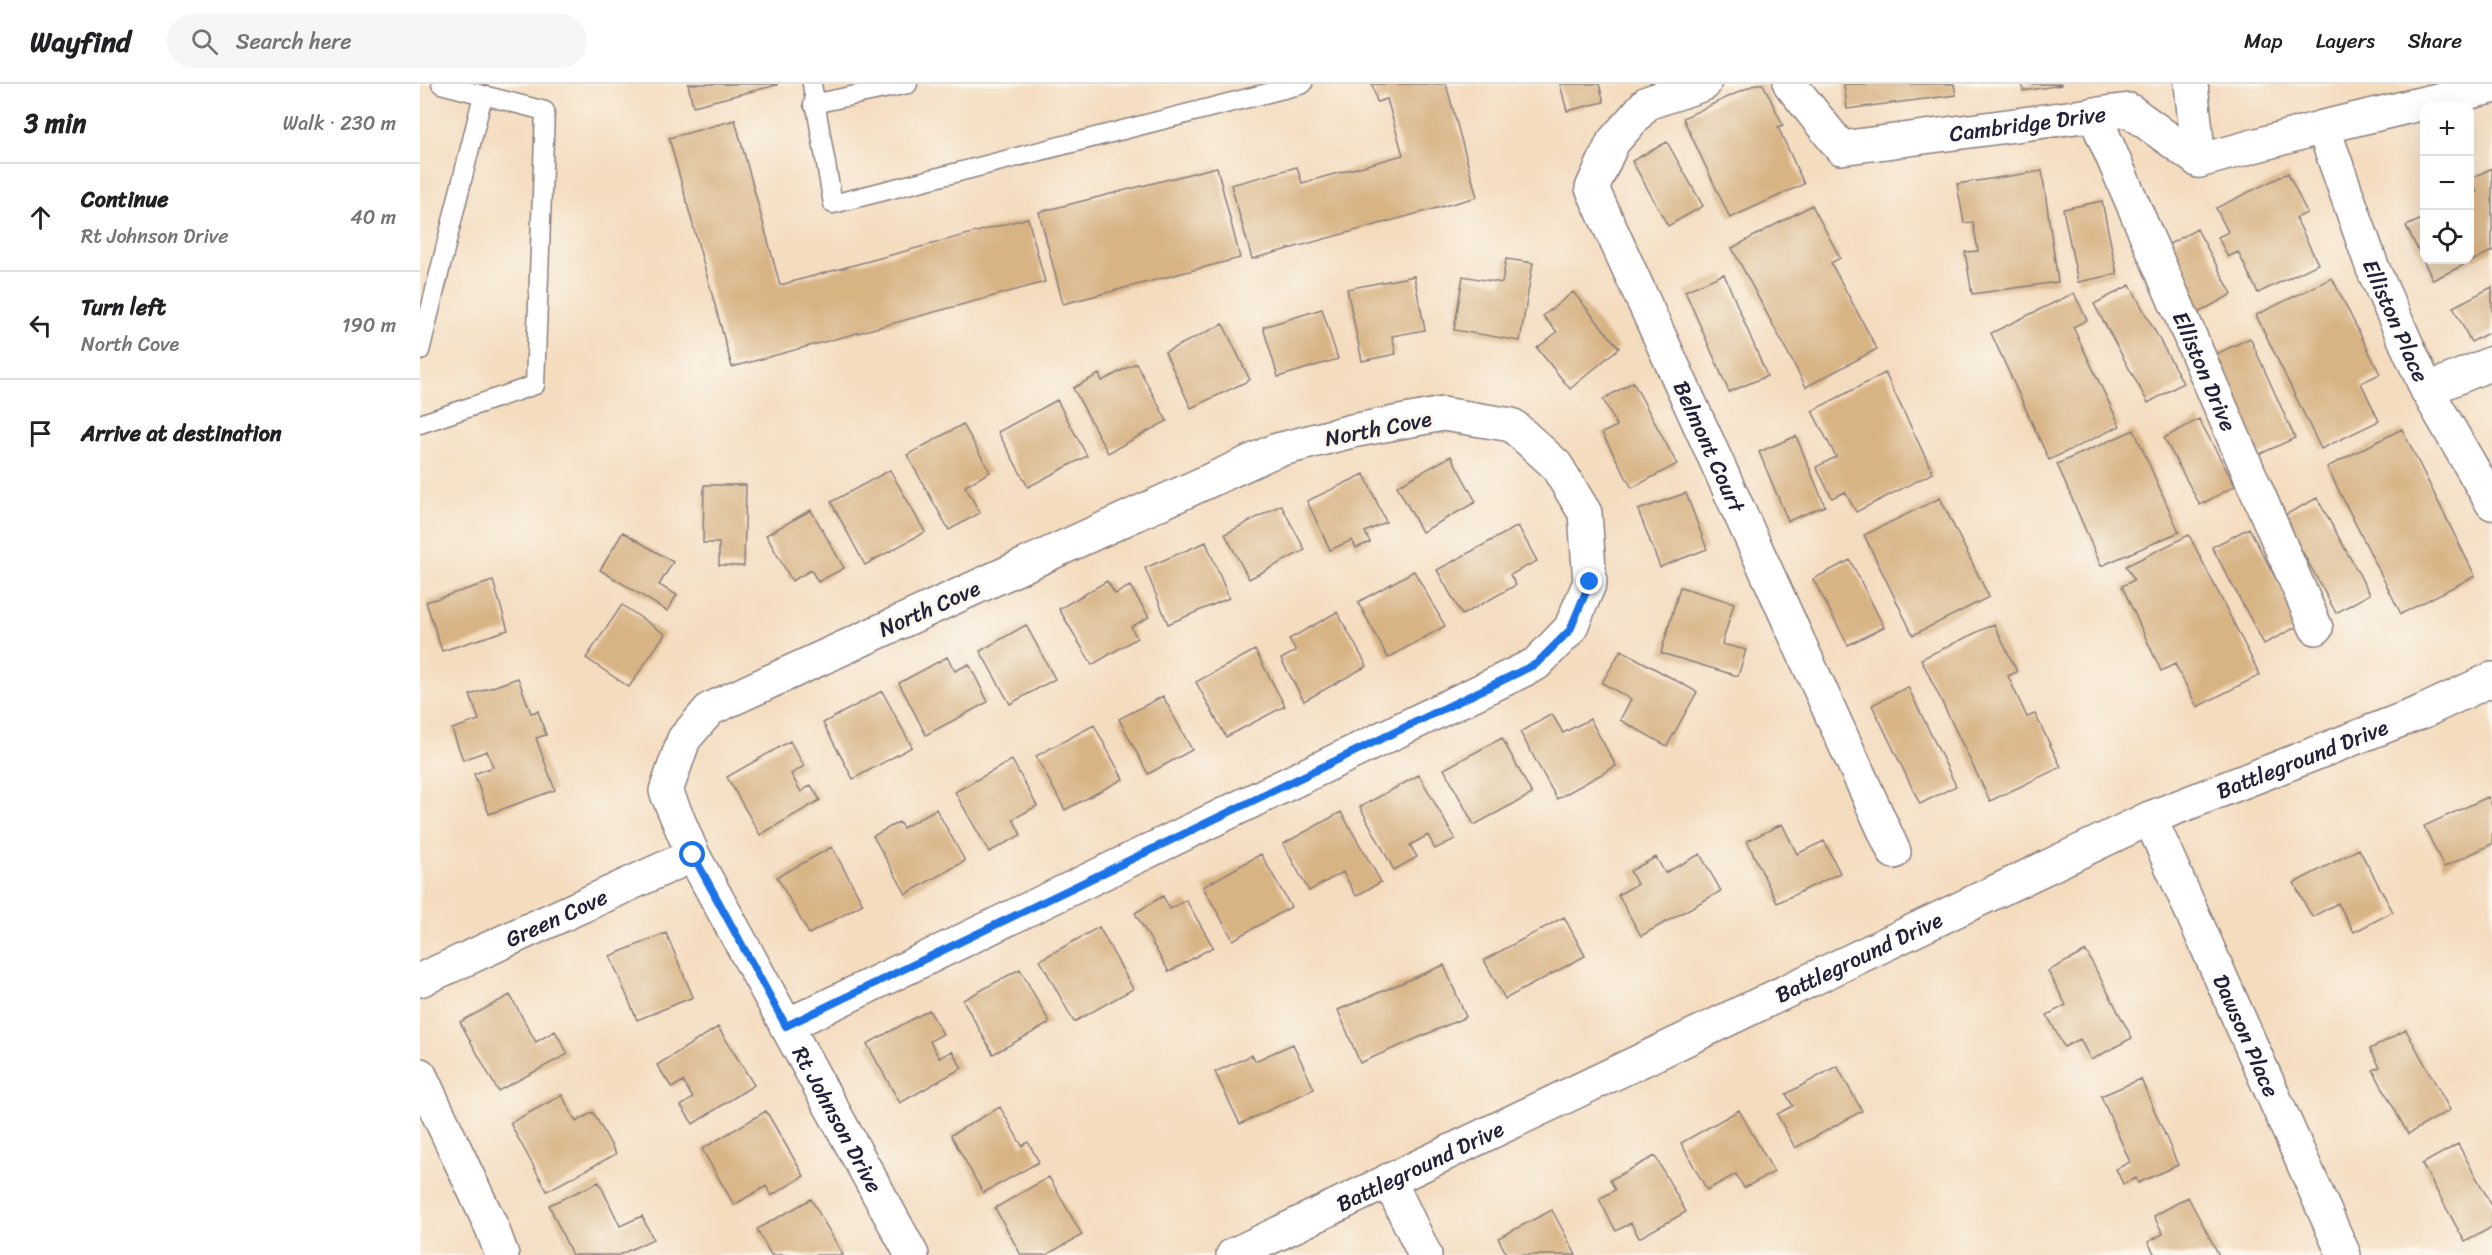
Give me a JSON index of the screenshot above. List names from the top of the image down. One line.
{"streets":{"street":["Cambridge Drive","Elliston Place","Elliston Drive","North Cove","Belmont Court","Battleground Drive","Green Cove","Dawson Place","Rt Johnson Drive"]},"crossings":[["Cambridge Drive","Elliston Drive"],["North Cove","Rt Johnson Drive"],["Battleground Drive","Dawson Place"],["Green Cove","Rt Johnson Drive"]],"page":{"header":"Wayfind","search":"Search here","nav":["Map","Layers","Share"],"heading":["3 min","Walk · 230 m"],"map_buttons":["+","−"],"list":[["Continue","Rt Johnson Drive","40 m"],["Turn left","North Cove","190 m"],"Arrive at destination"]}}
